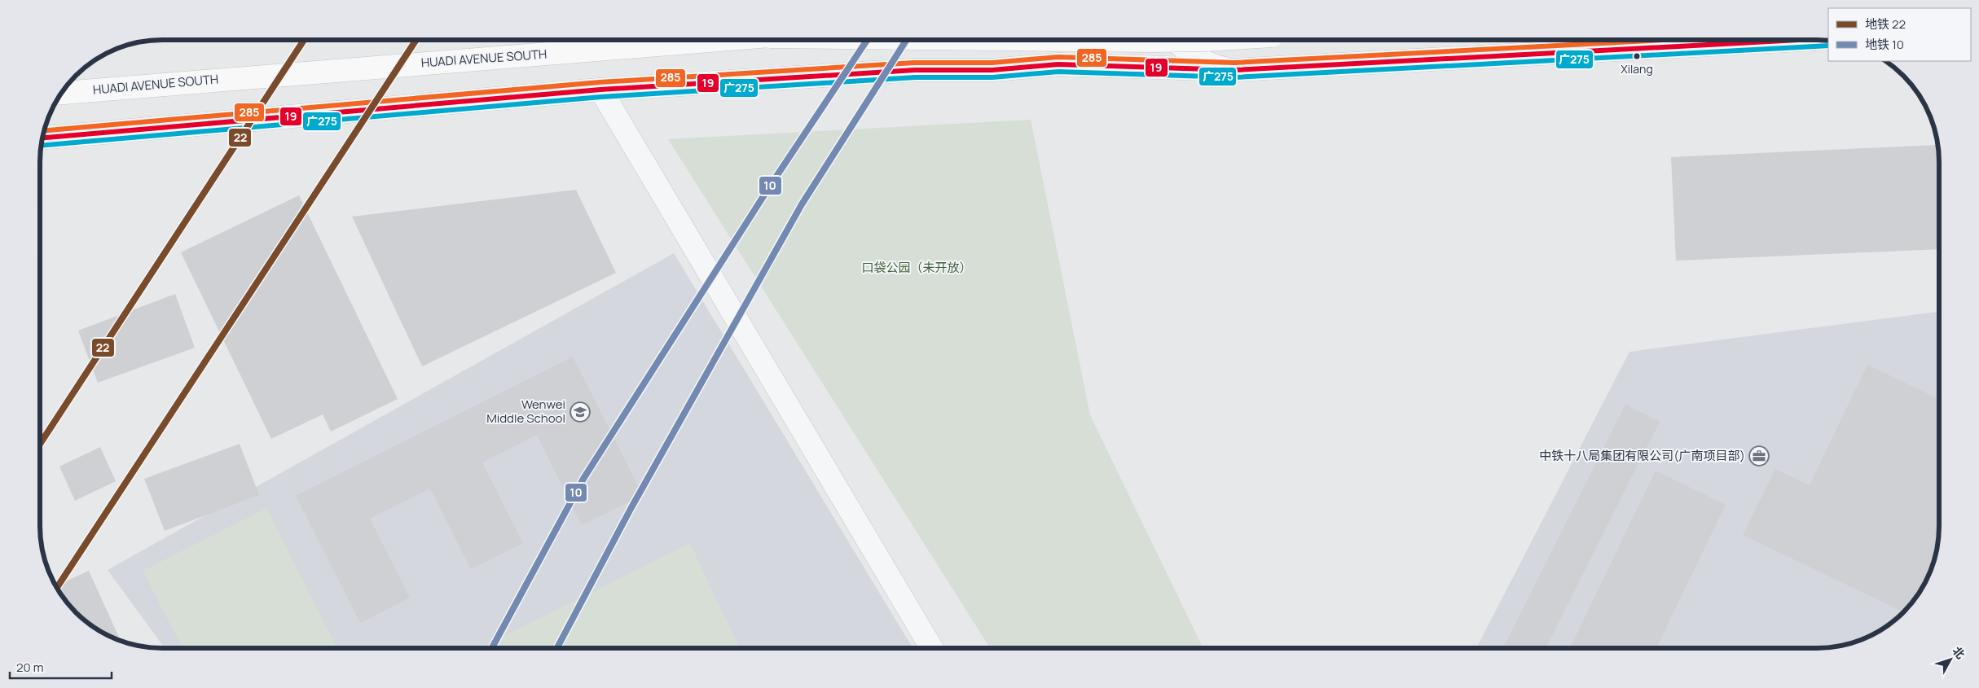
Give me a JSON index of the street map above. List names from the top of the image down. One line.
{"streets":{"main road":["HUADI AVENUE SOUTH"]},"parks":["口袋公园（未开放）"],"places":{"other":["Xilang"],"school or university":["Wenwei Middle School"],"office":["中铁十八局集团有限公司(广南项目部)"]},"lines":["metro line 22","metro line 10","transit line 19","transit line 285","transit line 广275"],"legend":["地铁 22","地铁 10"],"scale_bar":"20 m","north":"top right"}
